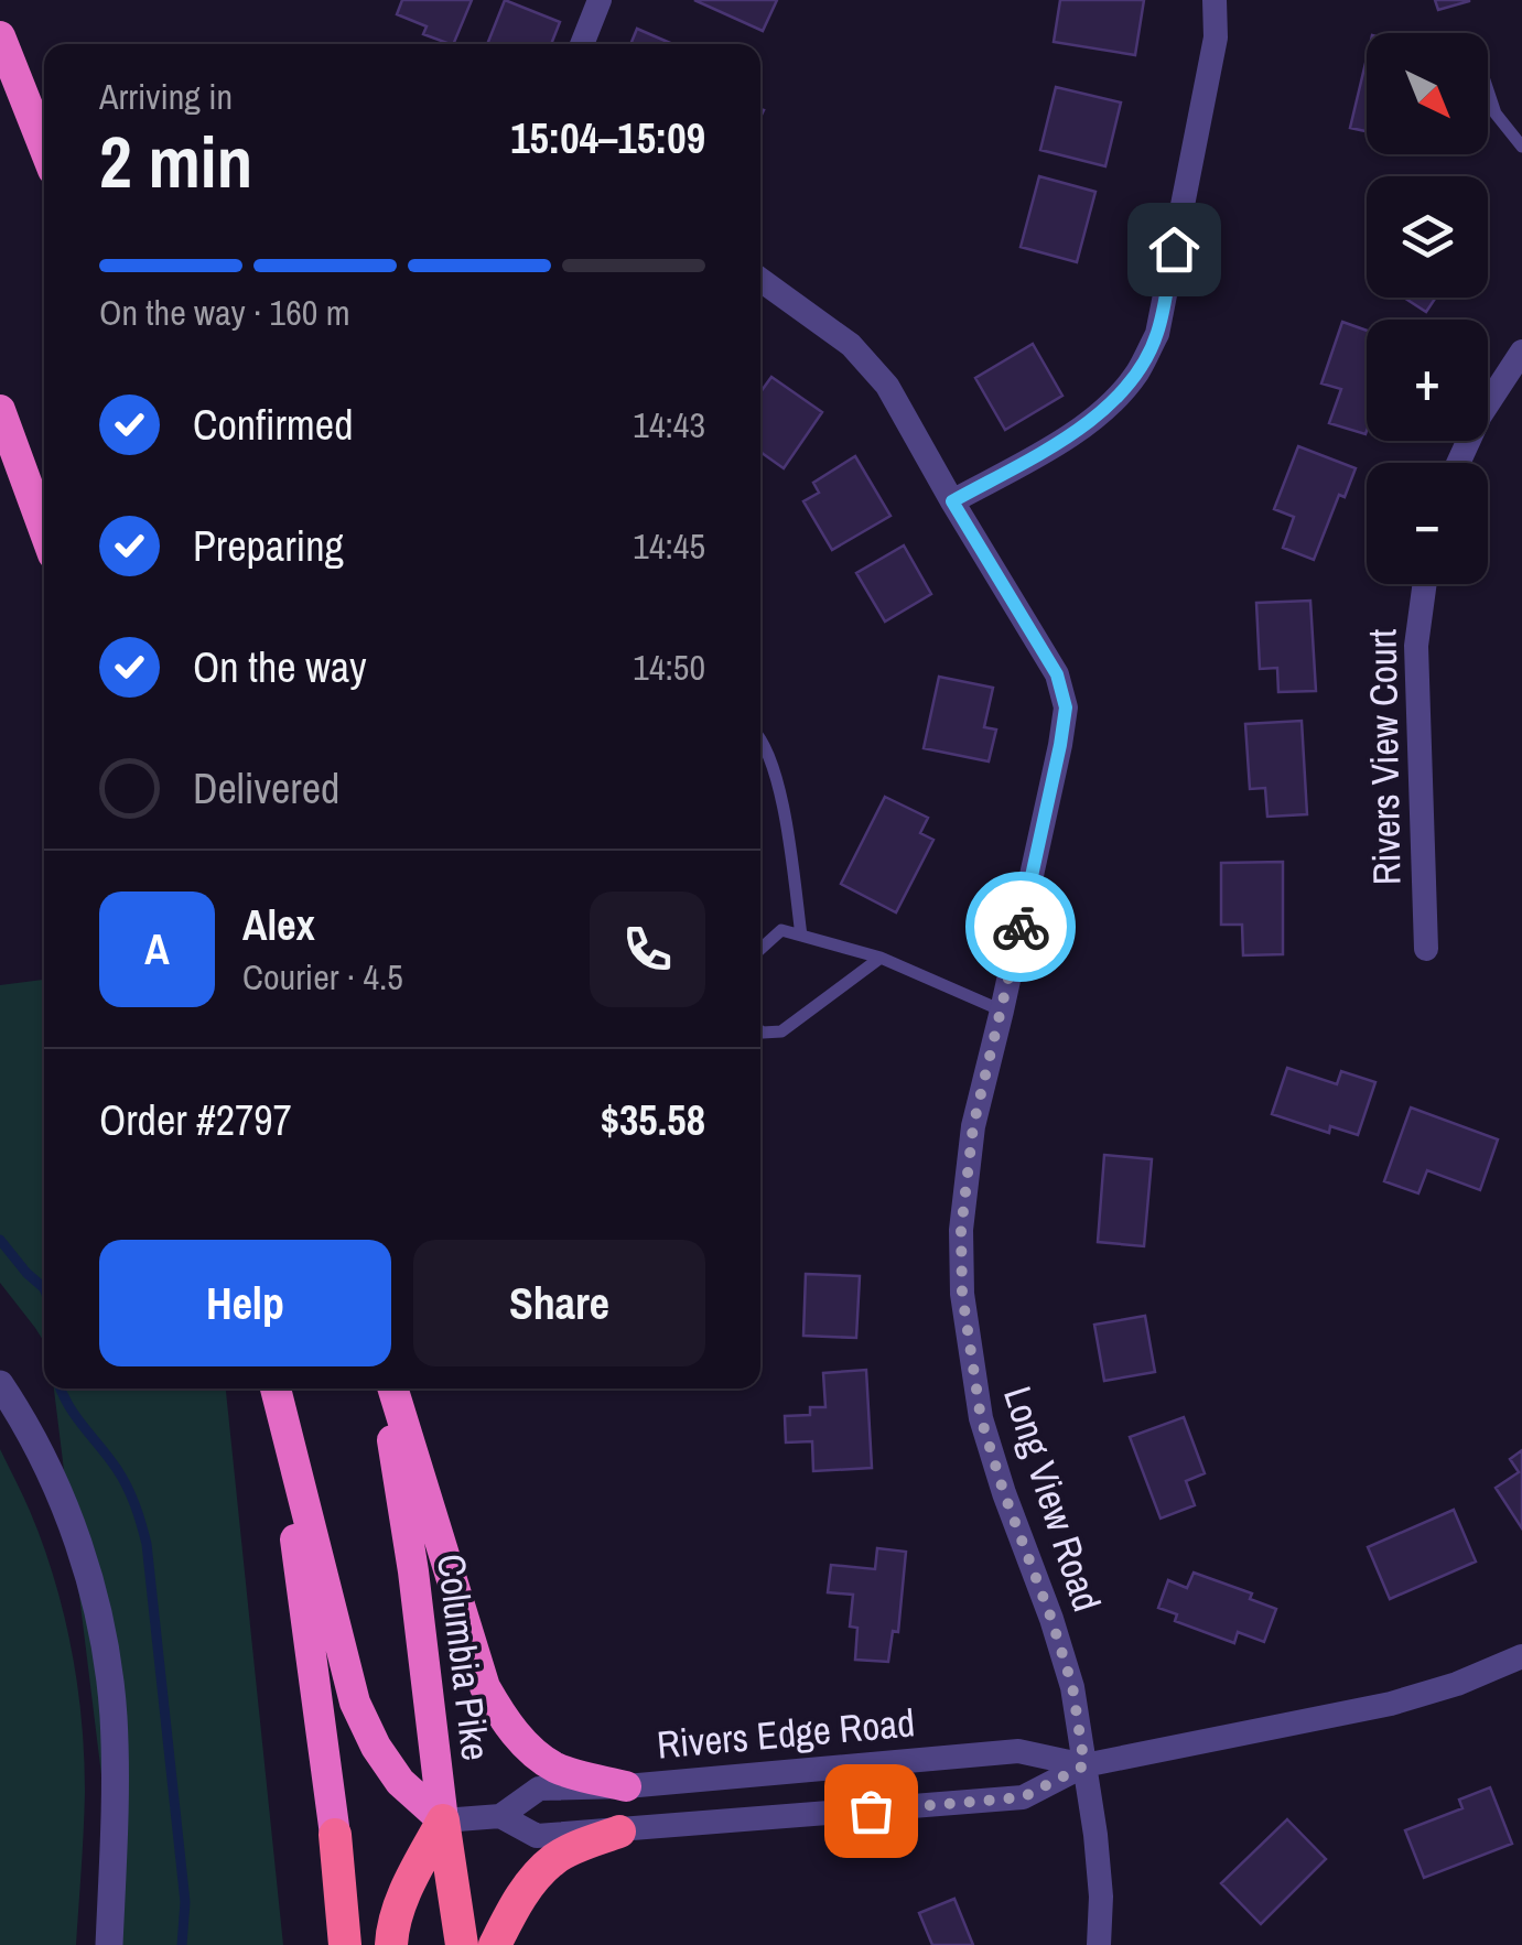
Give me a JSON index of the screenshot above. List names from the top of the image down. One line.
{"streets":{"highway":["Columbia Pike"],"street":["Rivers View Court","Long View Road","Rivers Edge Road"]},"crossings":[["Long View Road","Rivers Edge Road"],["Columbia Pike","Rivers Edge Road"]],"north":"bottom right","page":{"map_buttons":["+","−"],"heading":["2 min","Arriving in","15:04–15:09"],"panel":["Alex","Courier · 4.5","Order #2797","$35.58"],"bar":"On the way · 160 m","list":[["Confirmed","14:43"],["Preparing","14:45"],["On the way","14:50"],"Delivered"],"round":"A","buttons":["Help","Share"]}}
